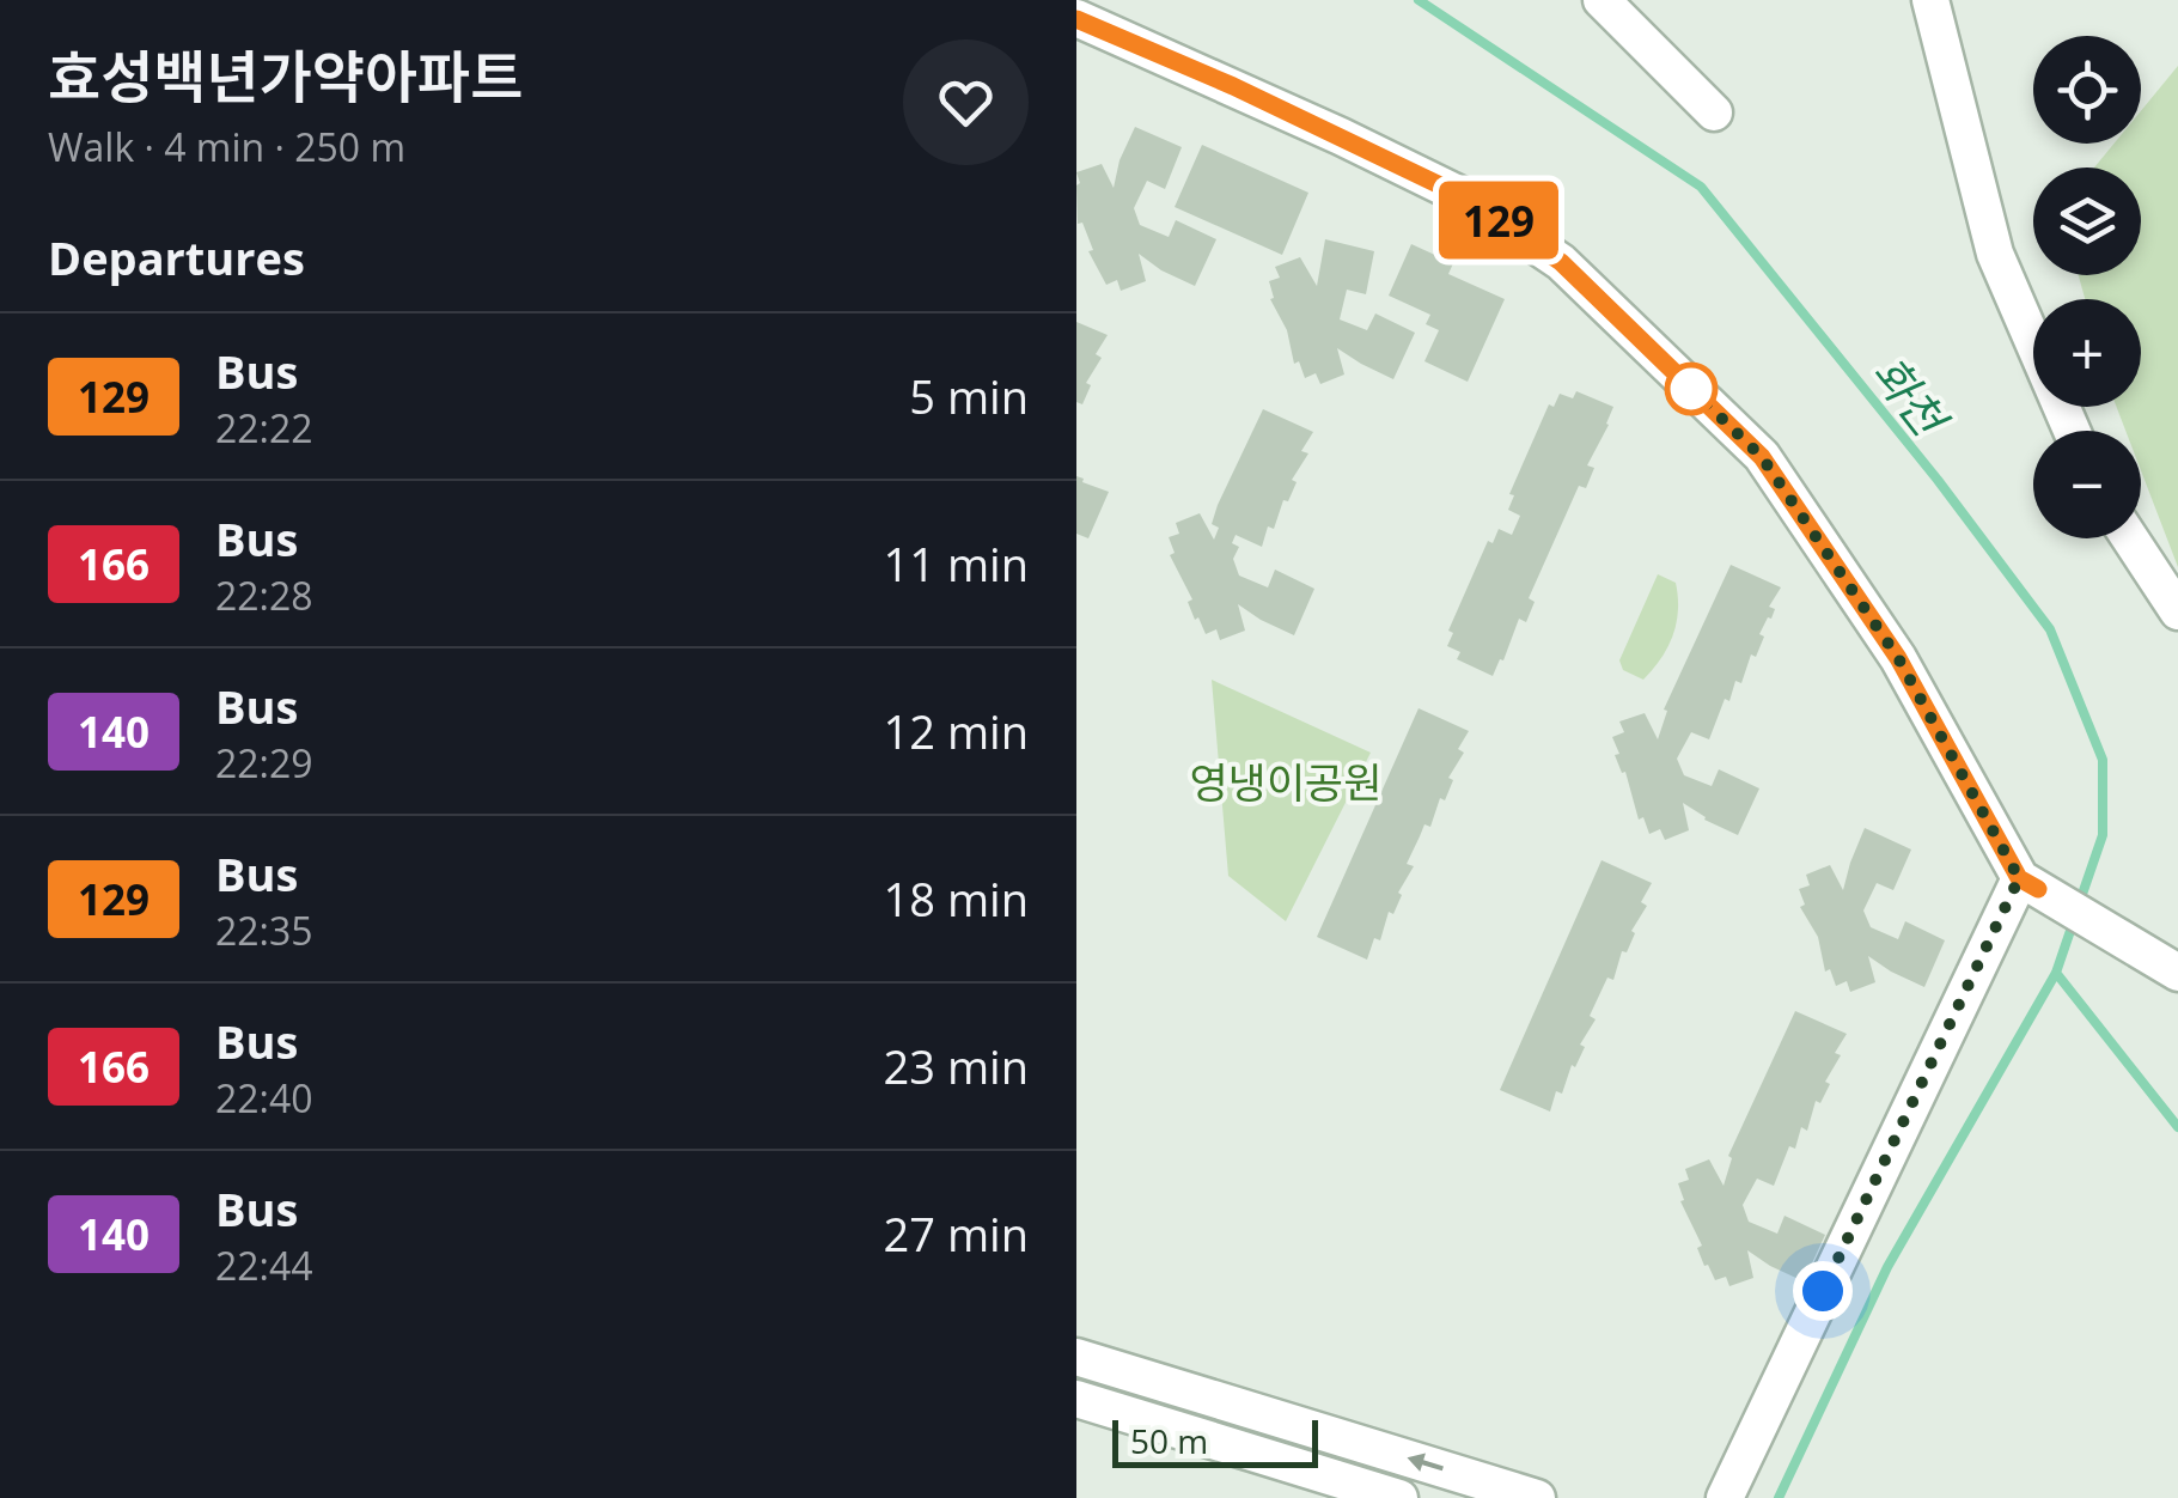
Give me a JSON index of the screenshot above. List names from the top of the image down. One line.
{"water":["화천"],"parks":["영냉이공원"],"lines":["bus line 129"],"scale_bar":"50 m","page":{"heading":[["효성백년가약아파트","Walk · 4 min · 250 m"],"Departures"],"on_map":"129","map_buttons":["+","−"],"list":[{"mark":"129","name":"Bus","note":"22:22","value":"5 min"},{"mark":"166","name":"Bus","note":"22:28","value":"11 min"},{"mark":"140","name":"Bus","note":"22:29","value":"12 min"},{"mark":"129","name":"Bus","note":"22:35","value":"18 min"},{"mark":"166","name":"Bus","note":"22:40","value":"23 min"},{"mark":"140","name":"Bus","note":"22:44","value":"27 min"}],"scale":"50 m"}}
